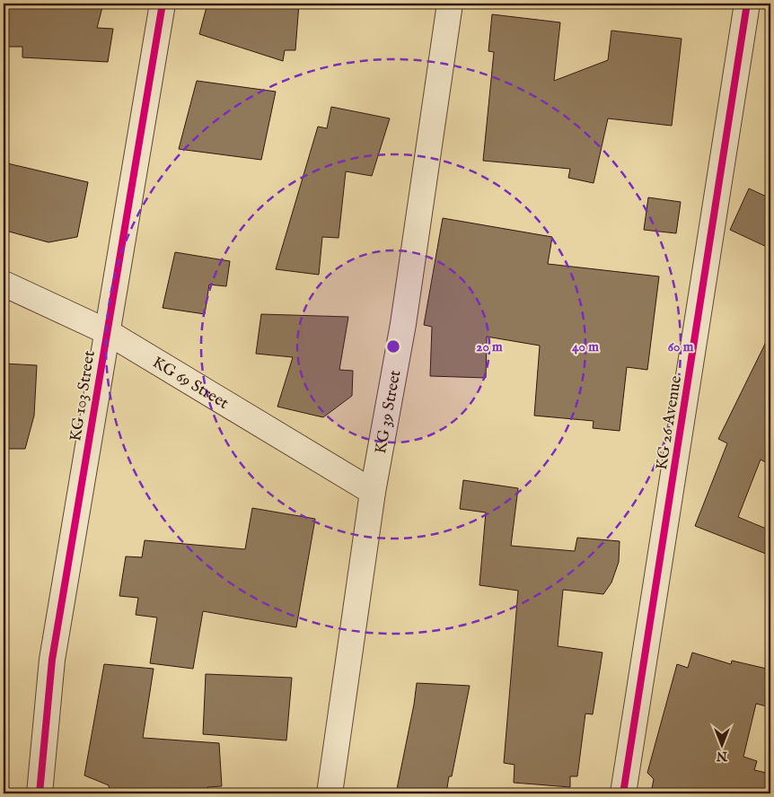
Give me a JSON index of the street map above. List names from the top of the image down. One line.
{"streets":{"street":["KG 69 Street","KG 103 Street","KG 39 Street","KG 26 Avenue"]},"crossings":[["KG 69 Street","KG 103 Street"],["KG 69 Street","KG 39 Street"]],"north":"bottom","rings":["20 m","40 m","60 m"]}
